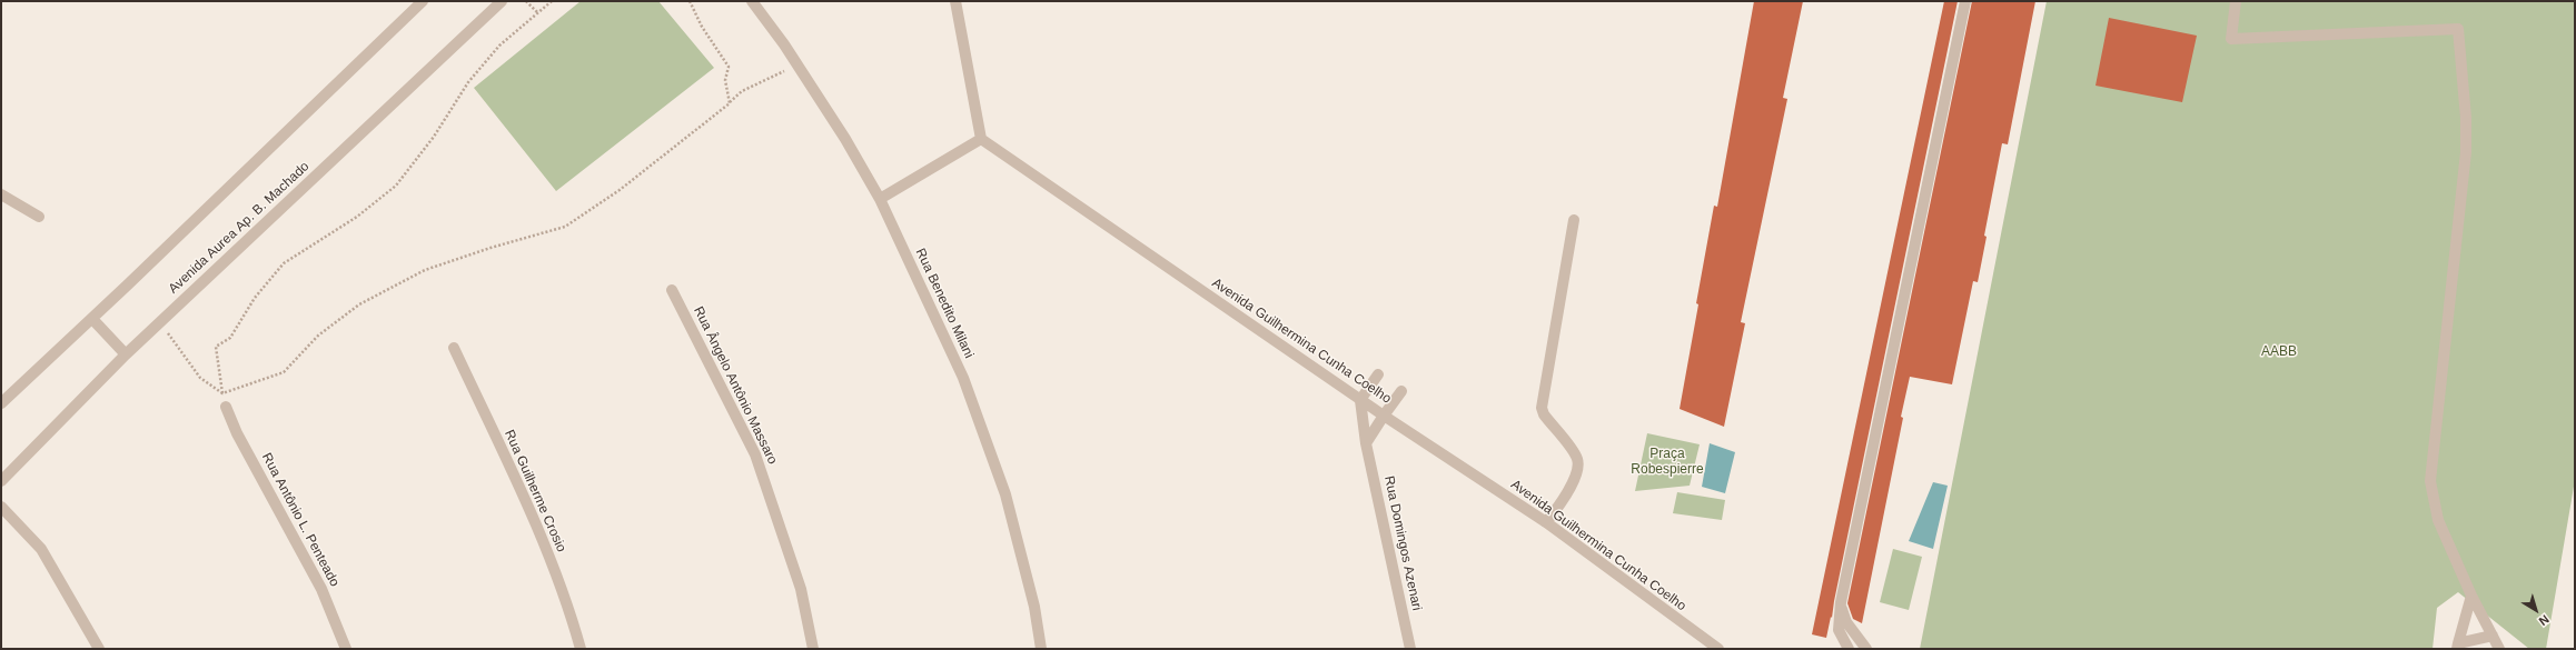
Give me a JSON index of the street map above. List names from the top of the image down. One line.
{"streets":{"street":["Avenida Aurea Ap. B. Machado","Rua Benedito Milani","Avenida Guilhermina Cunha Coelho","Rua Ângelo Antônio Massaro","Rua Guilherme Crosio","Rua Antônio L. Penteado","Rua Domingos Azenari"]},"crossings":[["Avenida Guilhermina Cunha Coelho","Rua Domingos Azenari"]],"parks":["AABB","Praça Robespierre"],"north":"bottom right"}
